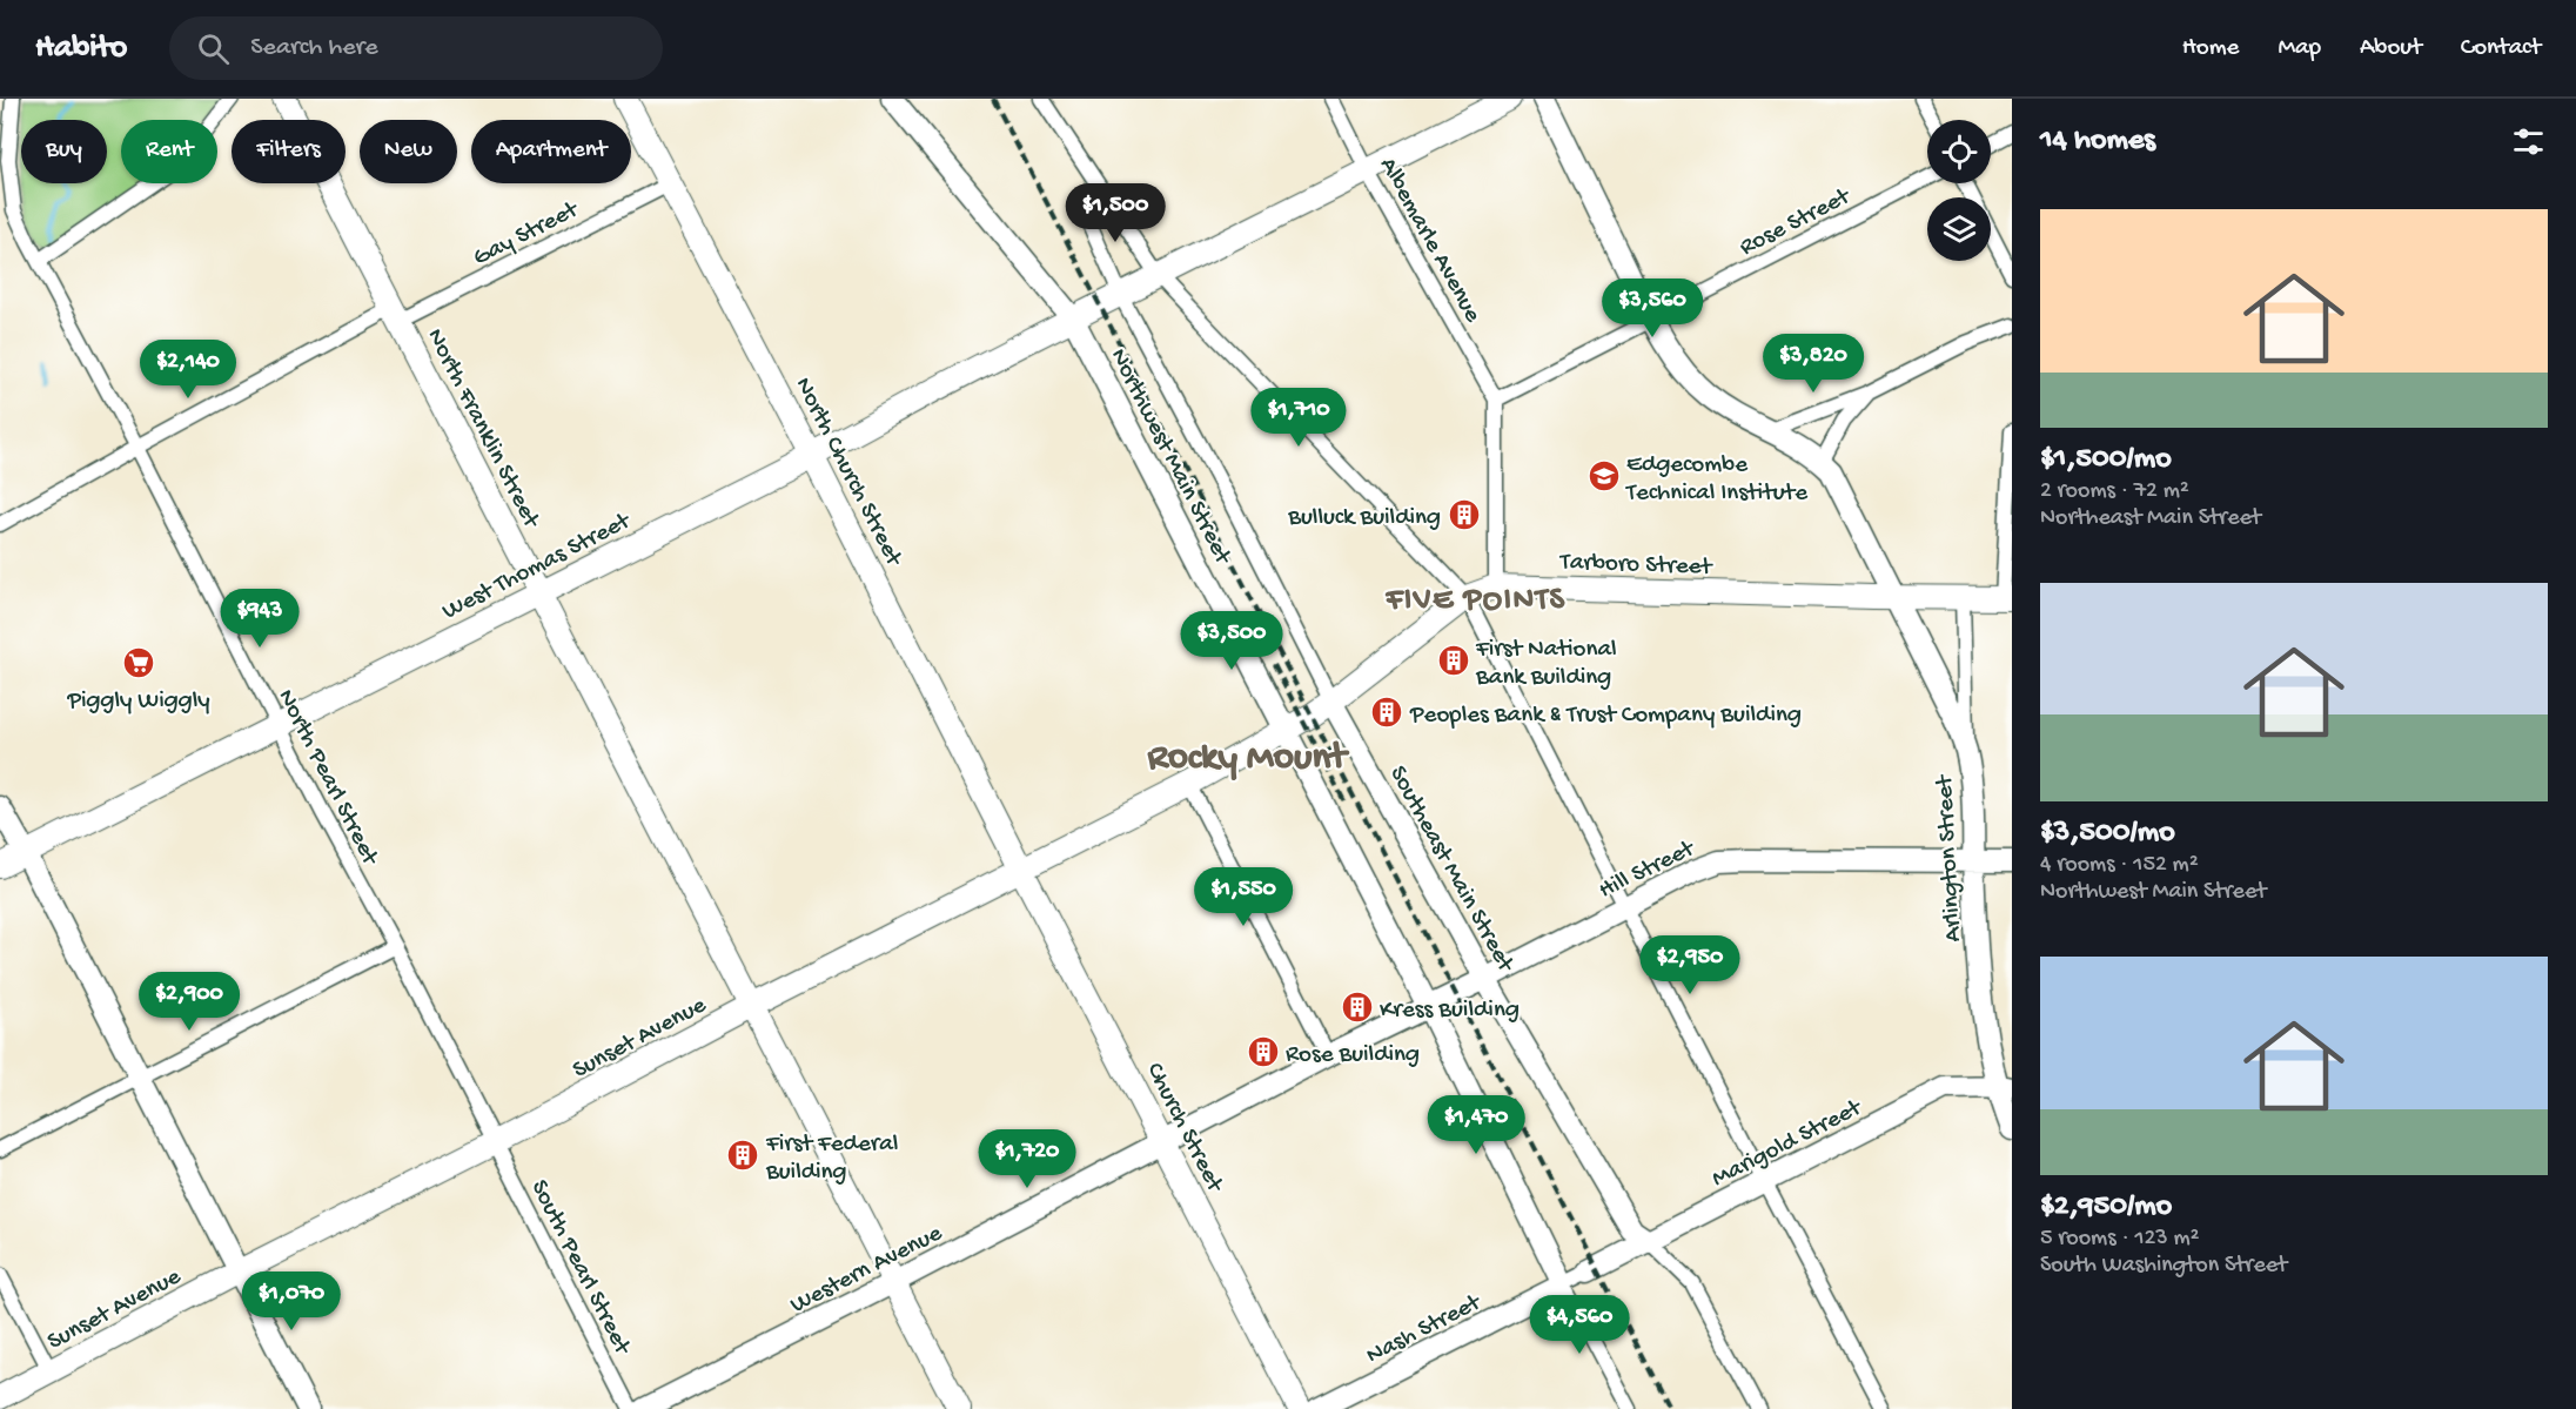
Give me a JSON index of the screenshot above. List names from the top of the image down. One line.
{"streets":{"main road":["North Franklin Street","North Church Street","Tarboro Street","West Thomas Street","Sunset Avenue","Church Street"],"street":["Rose Street","Gay Street","Albemarle Avenue","Northwest Main Street","North Pearl Street","Arlington Street","Southeast Main Street","Hill Street","Marigold Street","South Pearl Street","Western Avenue","Nash Street"]},"crossings":[["Rose Street","Albemarle Avenue"],["Gay Street","North Franklin Street"],["Gay Street","North Church Street"],["Gay Street","North Pearl Street"],["Albemarle Avenue","West Thomas Street"],["North Franklin Street","West Thomas Street"],["North Franklin Street","Sunset Avenue"],["North Franklin Street","Western Avenue"],["Northwest Main Street","Tarboro Street"],["Northwest Main Street","West Thomas Street"],["Northwest Main Street","Sunset Avenue"],["Northwest Main Street","Western Avenue"],["Northwest Main Street","Nash Street"],["North Church Street","West Thomas Street"],["North Church Street","Sunset Avenue"],["North Church Street","Church Street"],["Tarboro Street","Arlington Street"],["Tarboro Street","Southeast Main Street"],["Tarboro Street","Sunset Avenue"],["West Thomas Street","North Pearl Street"],["North Pearl Street","Sunset Avenue"],["North Pearl Street","South Pearl Street"],["Arlington Street","Hill Street"],["Arlington Street","Marigold Street"],["Southeast Main Street","Hill Street"],["Southeast Main Street","Marigold Street"],["Hill Street","Western Avenue"],["Sunset Avenue","Church Street"],["Sunset Avenue","South Pearl Street"],["Church Street","Western Avenue"],["Marigold Street","Nash Street"]],"districts":["FIVE POINTS","Rocky Mount"],"places":{"school or university":["Edgecombe Technical Institute"],"building":["Bulluck Building","First National Bank Building","Peoples Bank & Trust Company Building","Kress Building","Rose Building","First Federal Building"],"supermarket":["Piggly Wiggly"]},"page":{"header":"Habito","search":"Search here","nav":["Home","Map","About","Contact"],"heading":"14 homes","chip":["Buy","Rent","Filters","New","Apartment"],"price":["$1,500","$3,560","$3,820","$2,140","$1,710","$943","$3,500","$1,550","$2,950","$2,900","$1,470","$1,720","$1,070","$4,560"],"list":[{"name":"$1,500/mo","note":"2 rooms · 72 m² · Northeast Main Street"},{"name":"$3,500/mo","note":"4 rooms · 152 m² · Northwest Main Street"},{"name":"$2,950/mo","note":"5 rooms · 123 m² · South Washington Street"}]}}
